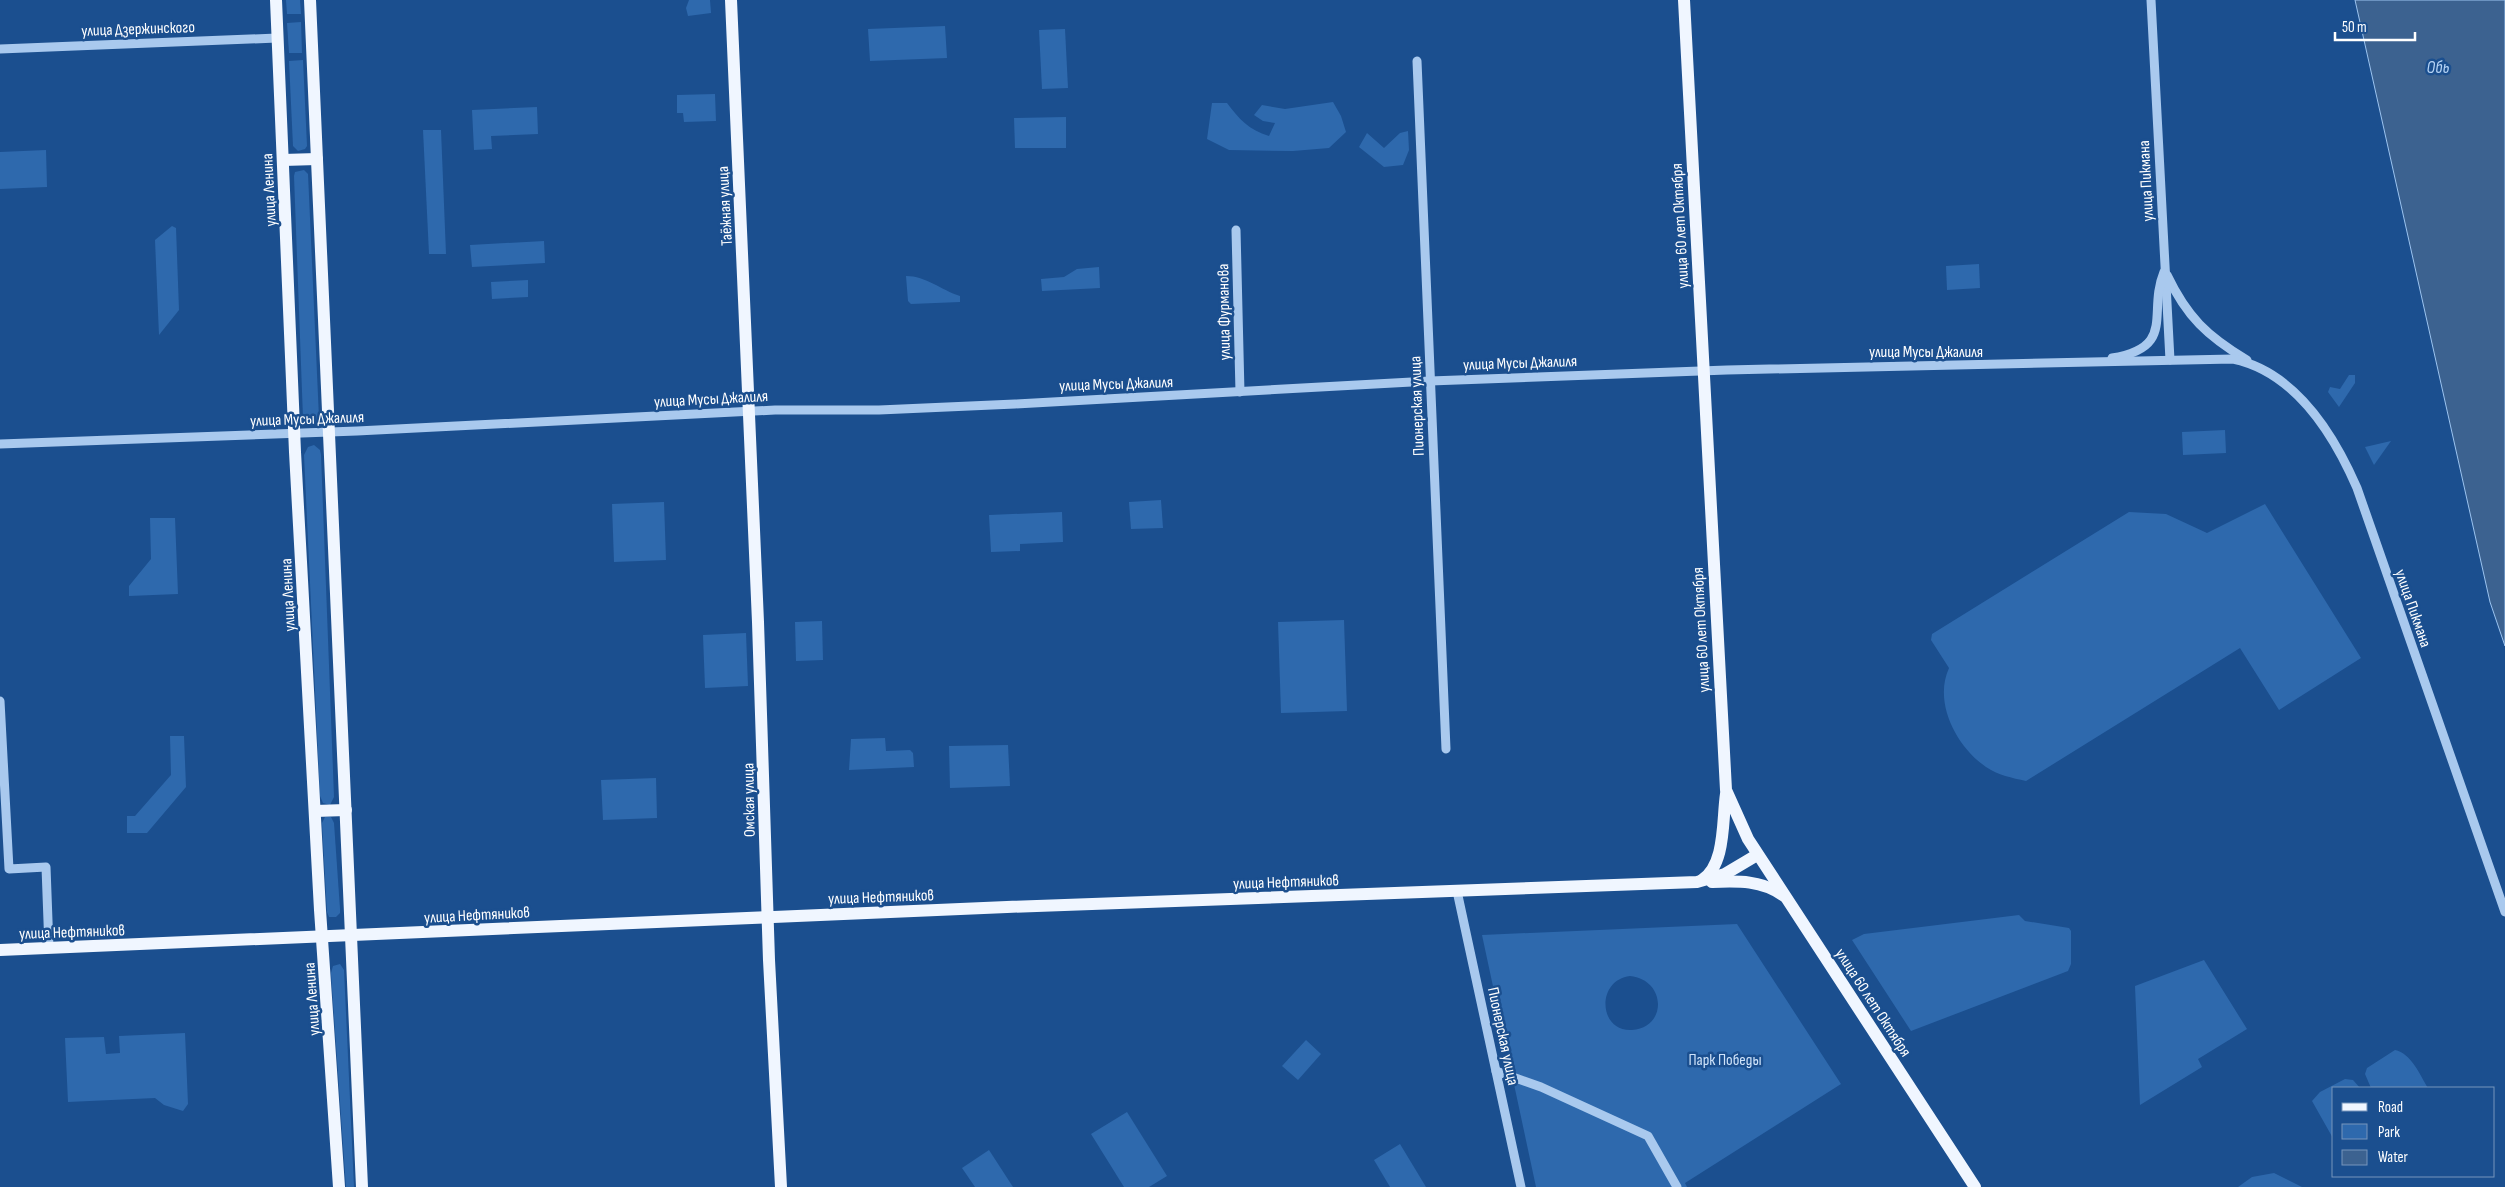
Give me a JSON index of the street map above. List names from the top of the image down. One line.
{"streets":{"main road":["улица Ленина","Таёжная улица","улица 60 лет Октября","Омская улица","улица Нефтяников"],"street":["улица Дзержинского","улица Пикмана","улица Фурманова","улица Мусы Джалиля","Пионерская улица"]},"crossings":[["улица Дзержинского","улица Ленина"],["улица Пикмана","улица Мусы Джалиля"],["улица Ленина","улица Мусы Джалиля"],["улица Ленина","улица Нефтяников"],["Таёжная улица","улица Мусы Джалиля"],["Таёжная улица","Омская улица"],["улица 60 лет Октября","улица Мусы Джалиля"],["улица 60 лет Октября","улица Нефтяников"],["улица Фурманова","улица Мусы Джалиля"],["улица Мусы Джалиля","Пионерская улица"],["улица Мусы Джалиля","Омская улица"],["Пионерская улица","улица Нефтяников"],["Омская улица","улица Нефтяников"]],"water":["Обь"],"parks":["Парк Победы"],"legend":["Road","Park","Water"],"scale_bar":"50 m"}
